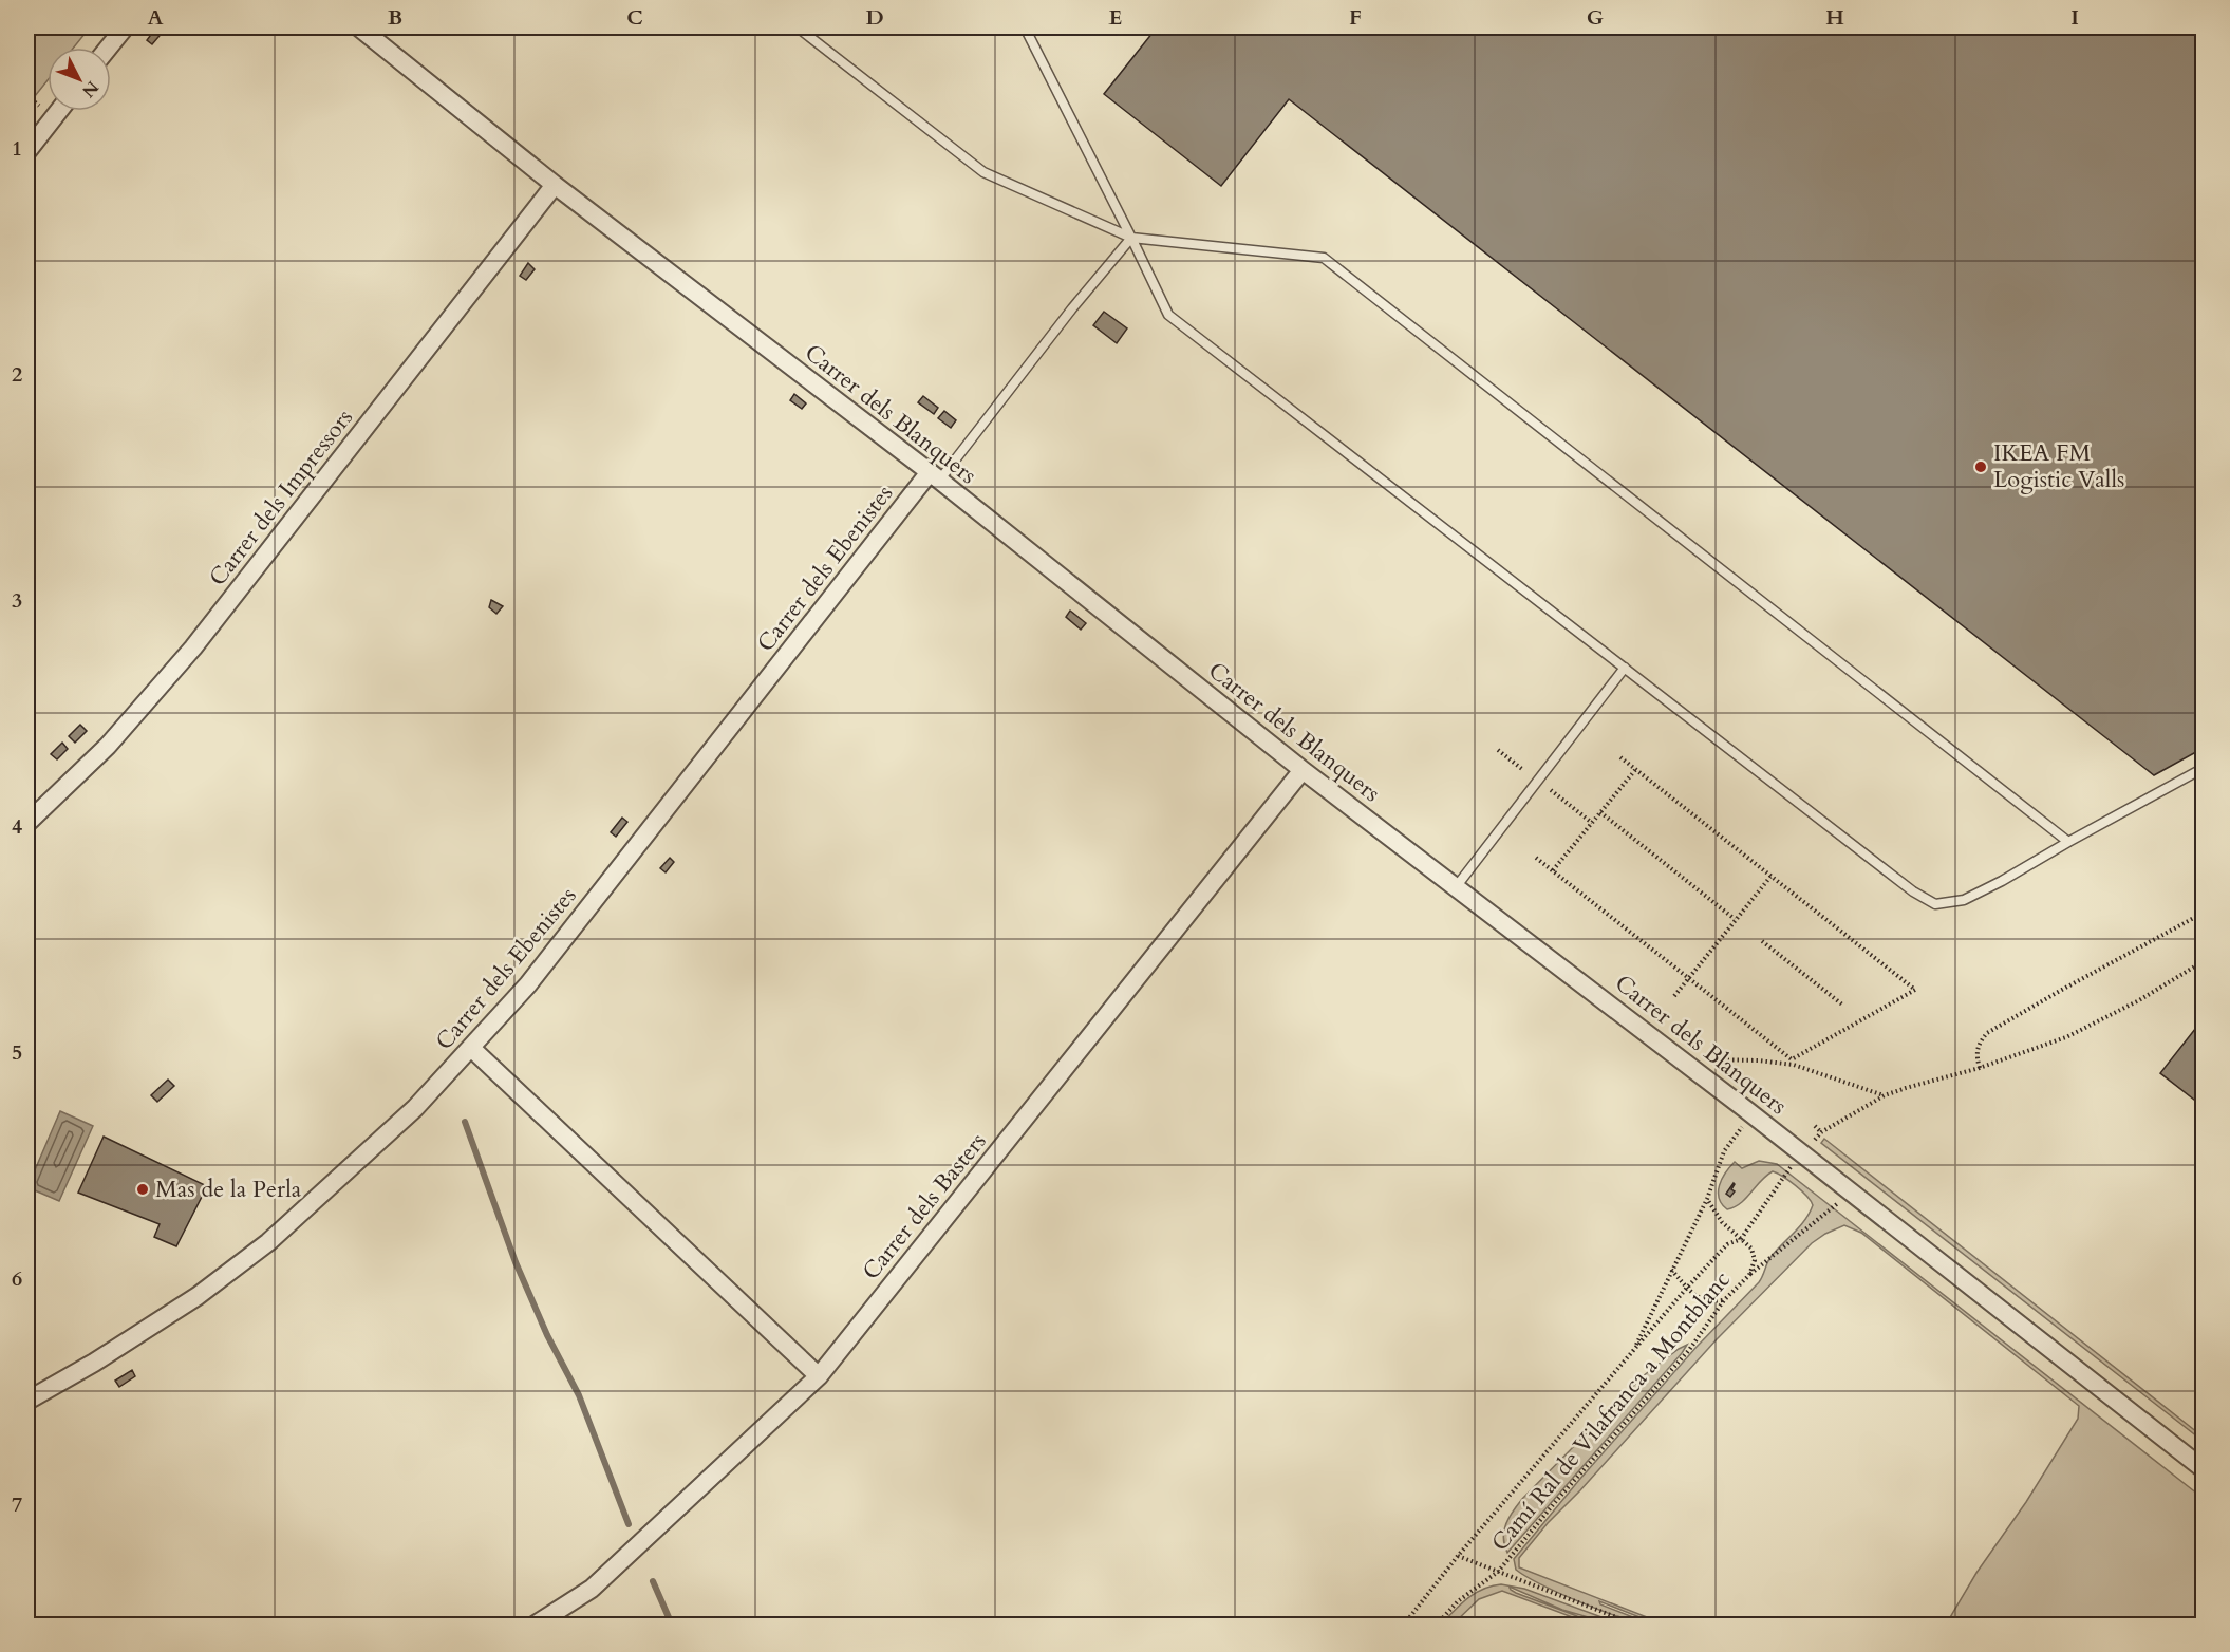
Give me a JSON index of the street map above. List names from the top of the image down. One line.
{"streets":{"street":["Carrer dels Blanquers","Carrer dels Impressors","Carrer dels Ebenistes","Carrer dels Basters"],"path":["Camí Ral de Vilafranca a Montblanc"]},"crossings":[["Carrer dels Blanquers","Carrer dels Impressors"],["Carrer dels Blanquers","Carrer dels Ebenistes"],["Carrer dels Blanquers","Carrer dels Basters"]],"places":["IKEA FM Logistic Valls","Mas de la Perla"],"north":"bottom right","grid":{"columns":["A","B","C","D","E","F","G","H","I"],"rows":["1","2","3","4","5","6","7"]}}
